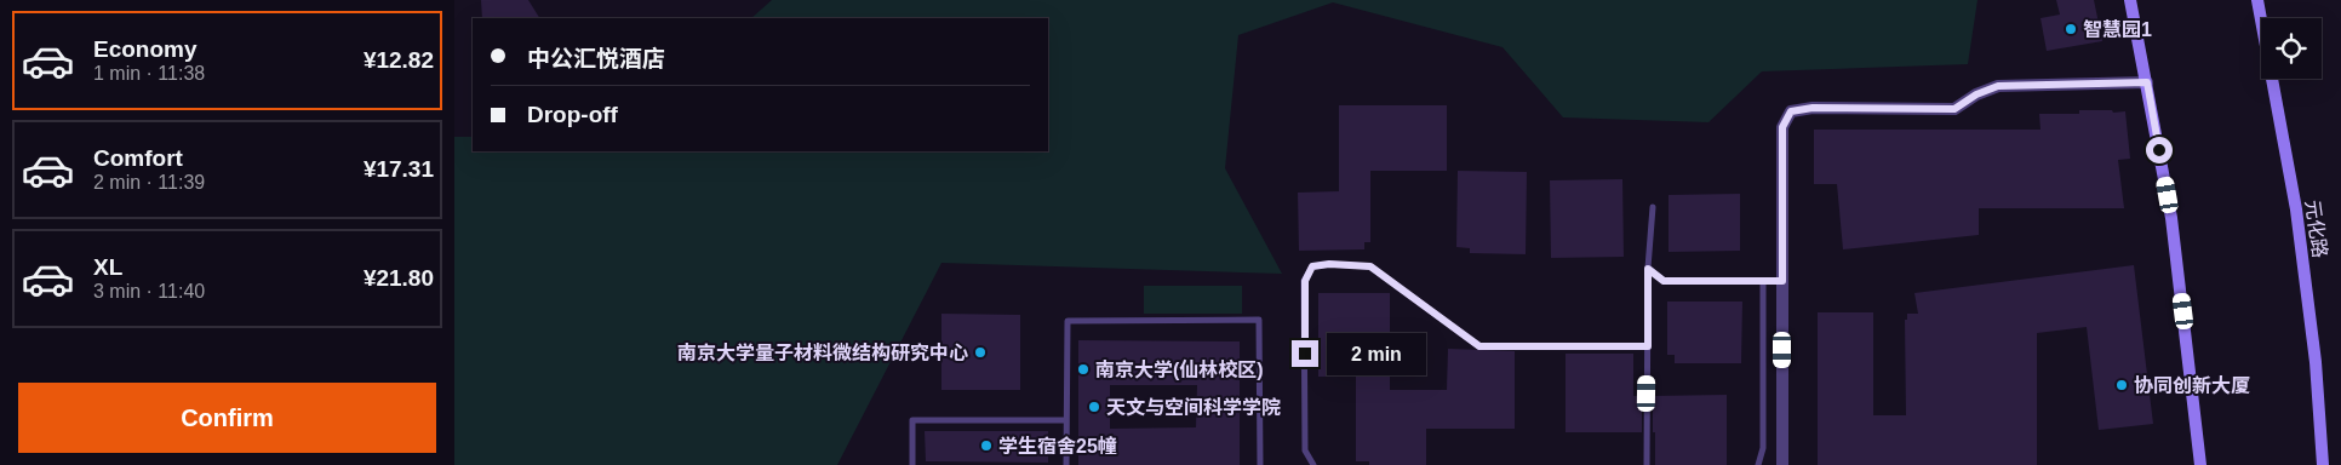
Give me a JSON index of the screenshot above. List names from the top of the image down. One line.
{"streets":{"street":["元化路"]},"places":["智慧园1","南京大学量子材料微结构研究中心","南京大学(仙林校区)","协同创新大厦","天文与空间科学学院","学生宿舍25幢"],"page":{"list":[{"name":"Economy","note":"1 min · 11:38","value":"¥12.82"},{"name":"Comfort","note":"2 min · 11:39","value":"¥17.31"},{"name":"XL","note":"3 min · 11:40","value":"¥21.80"}],"banner":["中公汇悦酒店","Drop-off"],"bubble":"2 min","buttons":"Confirm"}}
